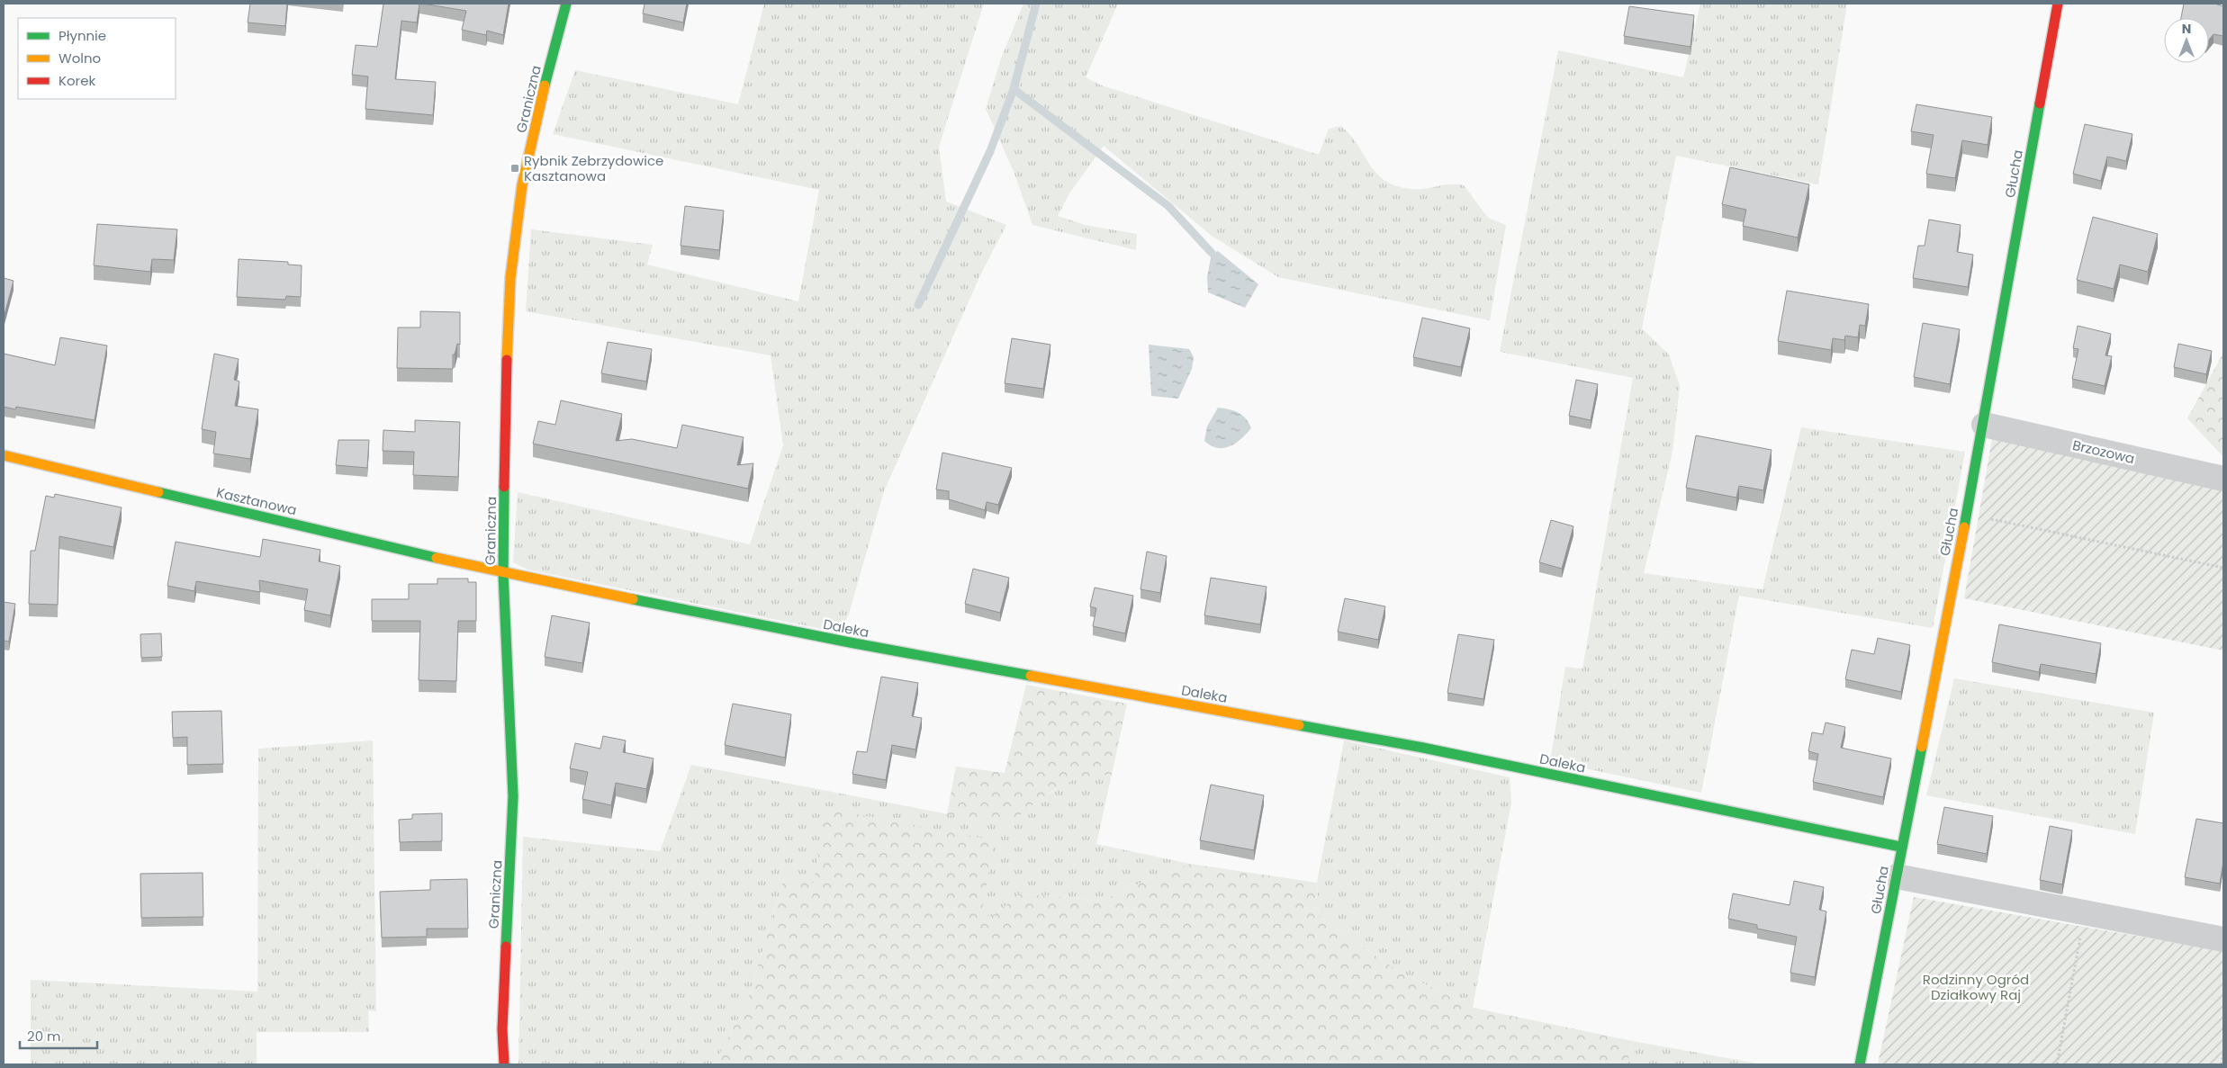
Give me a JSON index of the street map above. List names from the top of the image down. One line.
{"streets":{"street":["Graniczna","Głucha","Brzozowa","Kasztanowa","Daleka"]},"crossings":[["Graniczna","Kasztanowa"],["Graniczna","Daleka"],["Głucha","Brzozowa"],["Głucha","Daleka"],["Kasztanowa","Daleka"]],"parks":["Rodzinny Ogród Działkowy Raj"],"places":{"transit":["Rybnik Zebrzydowice Kasztanowa"]},"legend":["Płynnie","Wolno","Korek"],"scale_bar":"20 m","north":"top"}
